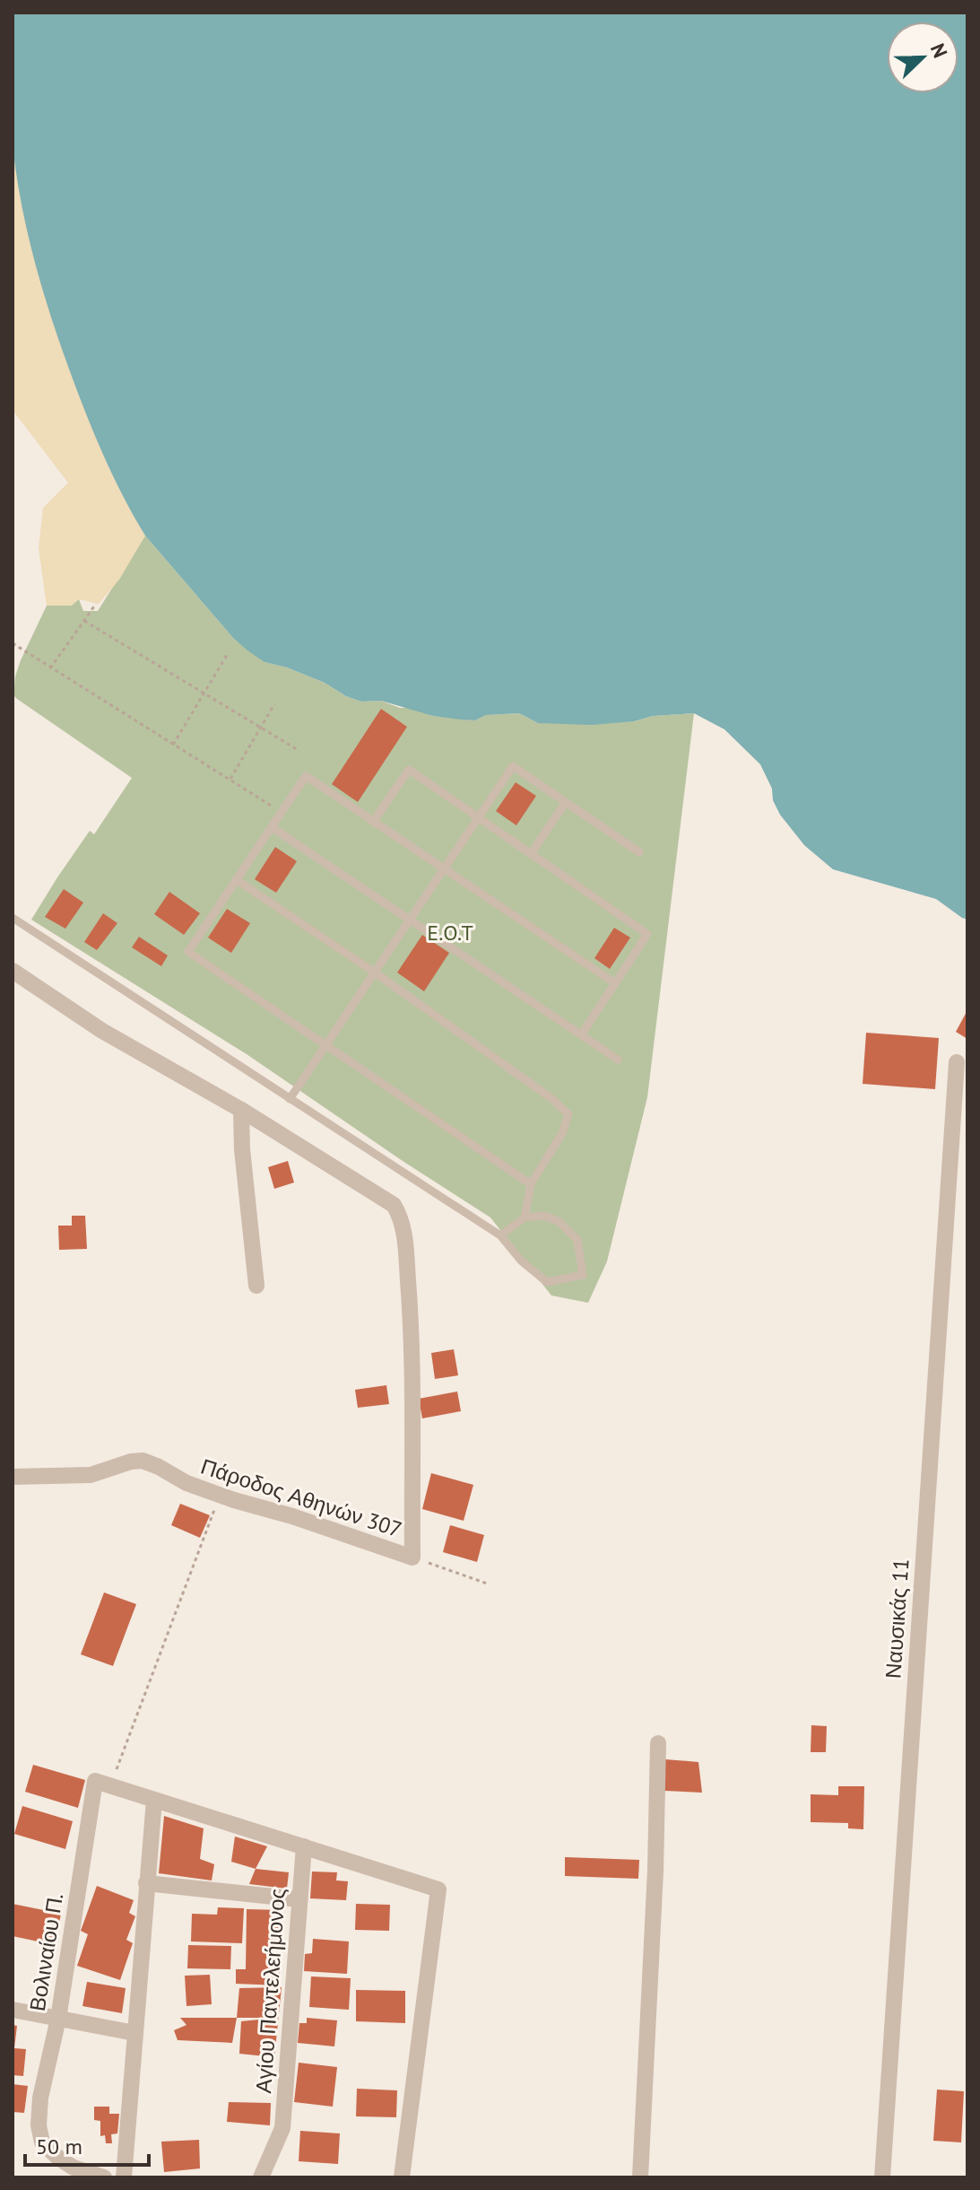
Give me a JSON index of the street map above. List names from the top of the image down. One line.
{"streets":{"street":["Πάροδος Αθηνών 307","Ναυσικάς 11","Βολιναίου Π.","Αγίου Παντελεήμονος"]},"parks":["E.O.T"],"scale_bar":"50 m","north":"top right"}
